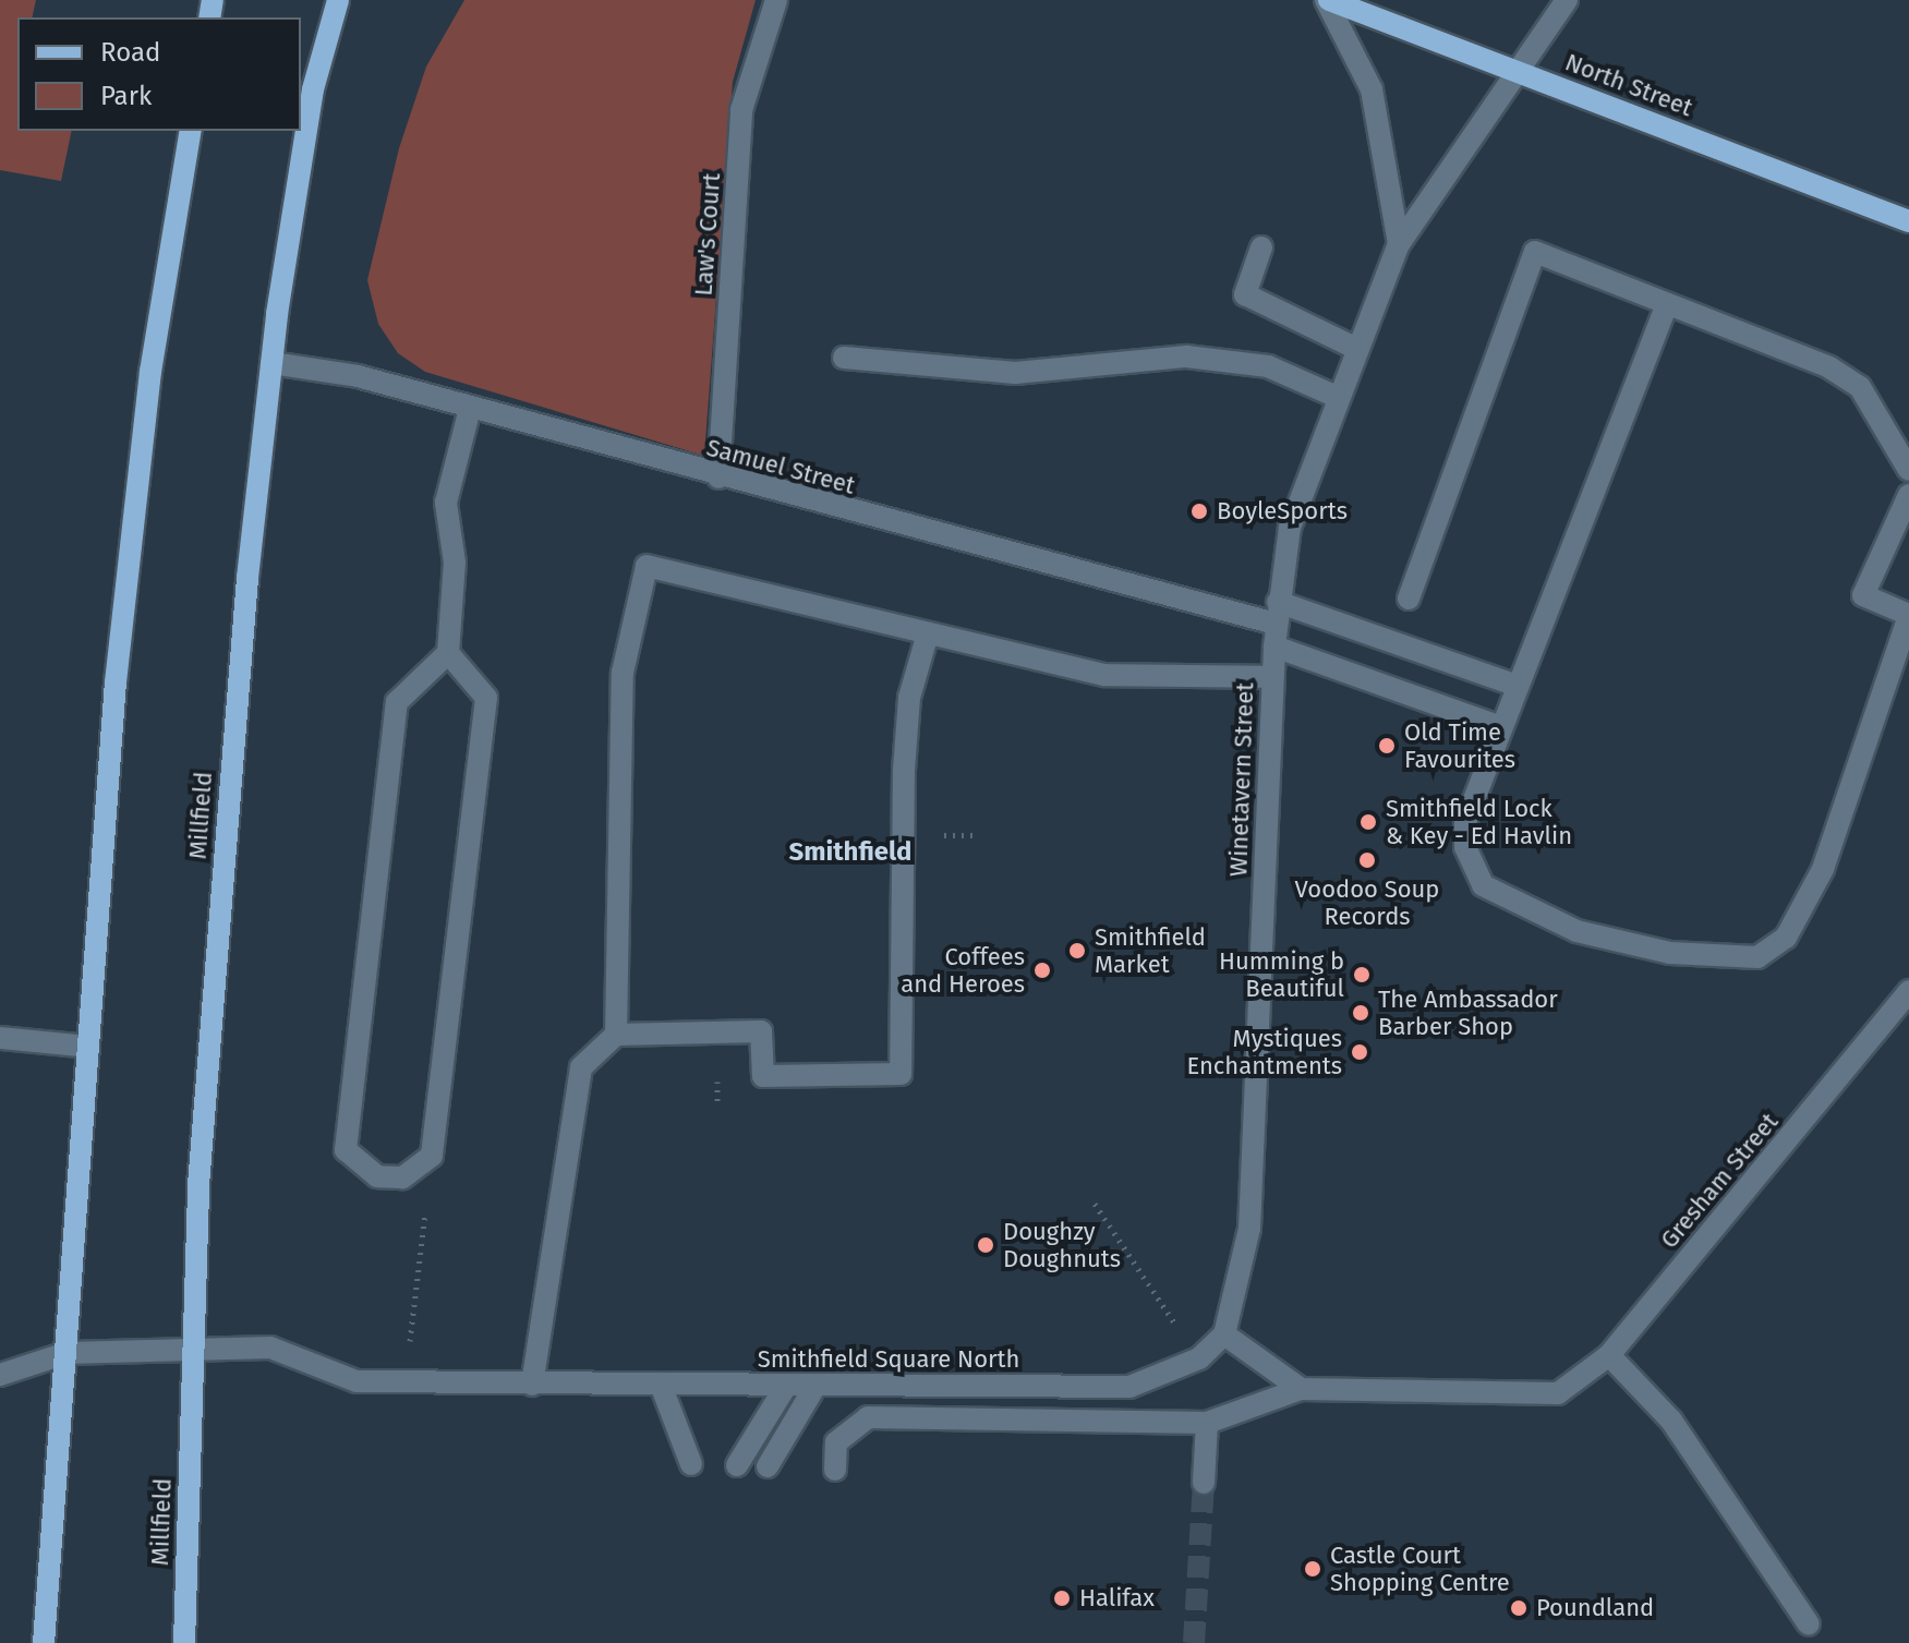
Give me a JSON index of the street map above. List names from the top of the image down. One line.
{"streets":{"main road":["North Street","Millfield"],"street":["Law's Court","Samuel Street","Winetavern Street","Gresham Street","Smithfield Square North"]},"crossings":[["North Street","Winetavern Street"],["Law's Court","Samuel Street"],["Samuel Street","Winetavern Street"],["Samuel Street","Millfield"],["Winetavern Street","Smithfield Square North"],["Millfield","Smithfield Square North"]],"districts":["Smithfield"],"places":["BoyleSports","Old Time Favourites","Smithfield Lock & Key - Ed Havlin","Voodoo Soup Records","Smithfield Market","Coffees and Heroes","Humming b Beautiful","The Ambassador Barber Shop","Mystiques Enchantments","Doughzy Doughnuts","Castle Court Shopping Centre","Halifax","Poundland"],"legend":["Road","Park"]}
